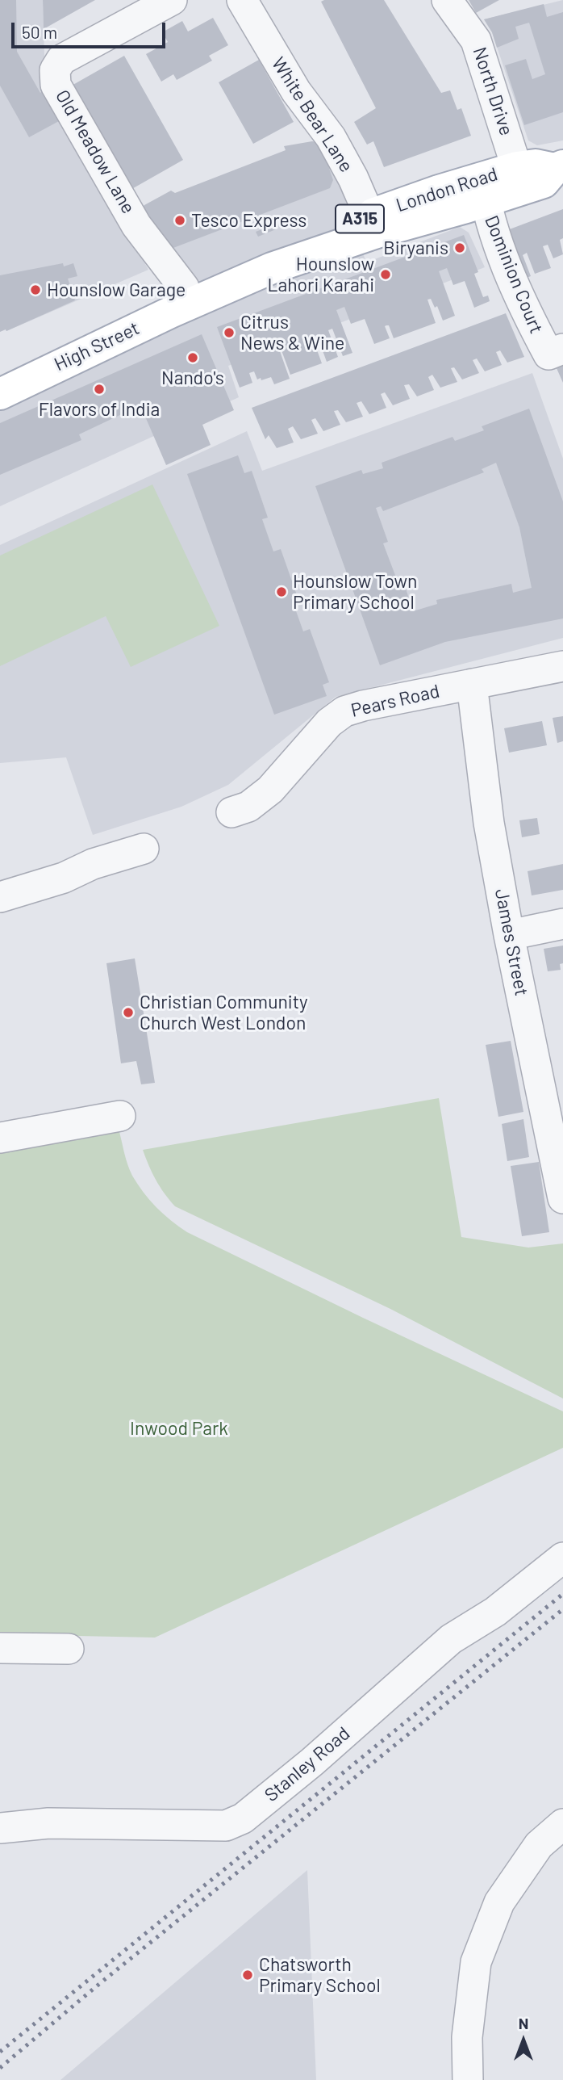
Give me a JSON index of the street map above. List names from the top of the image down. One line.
{"streets":{"main road":["London Road","A315","High Street"],"street":["North Drive","White Bear Lane","Old Meadow Lane","Dominion Court","Pears Road","James Street","Stanley Road"]},"crossings":[["North Drive","London Road"],["White Bear Lane","London Road"],["Old Meadow Lane","London Road"],["Old Meadow Lane","High Street"],["London Road","Dominion Court"],["London Road","High Street"],["Pears Road","James Street"]],"parks":["Inwood Park"],"places":["Tesco Express","Biryanis","Hounslow Lahori Karahi","Hounslow Garage","Citrus News & Wine","Nando's","Flavors of India","Hounslow Town Primary School","Christian Community Church West London","Chatsworth Primary School"],"scale_bar":"50 m","north":"top"}
